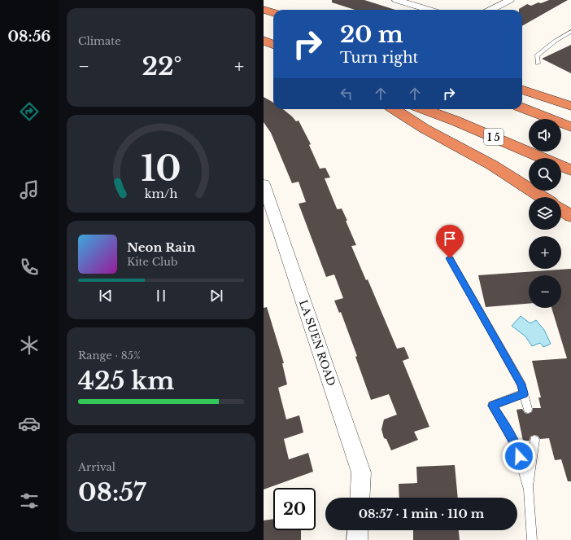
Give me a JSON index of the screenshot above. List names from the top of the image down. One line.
{"streets":{"highway":["I 5"],"street":["LA SUEN ROAD"]},"page":{"tabs":"08:56","tile":["Climate",["Range · 85%","425 km"],["Arrival","08:57"]],"turn":["20 m","Turn right"],"heat":["−","22°","+"],"map_buttons":["+","−"],"song":["Neon Rain","Kite Club"],"limit":"20","trip":"08:57 · 1 min · 110 m","gauge":["10","km/h"]}}
